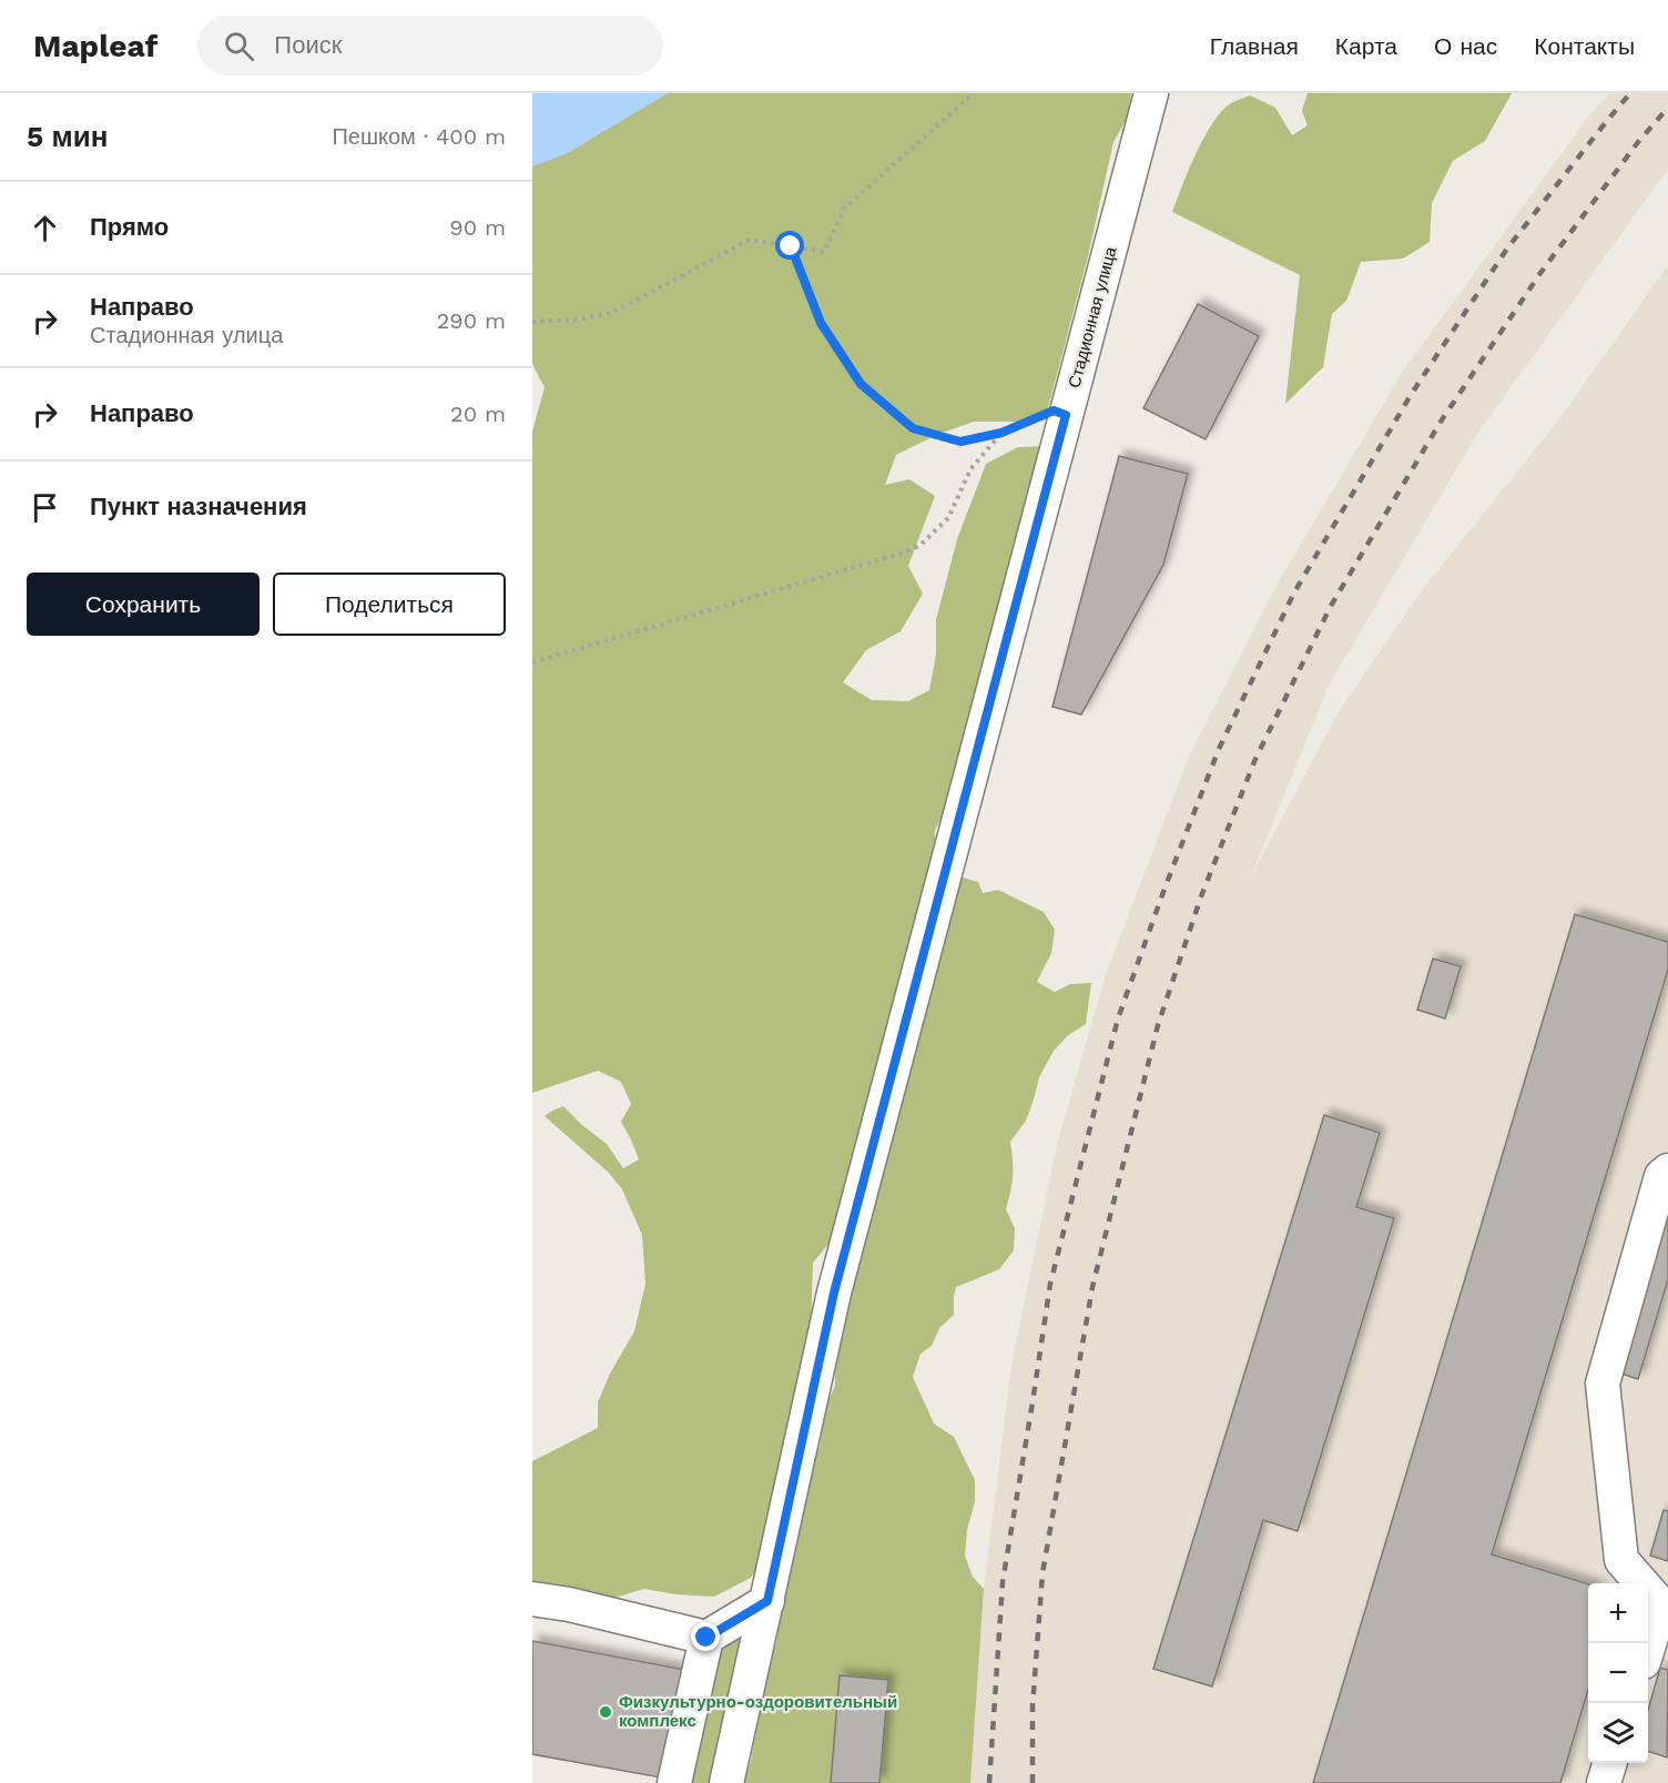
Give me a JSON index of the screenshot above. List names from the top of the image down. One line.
{"streets":{"street":["Стадионная улица"]},"places":["Физкультурно-оздоровительный комплекс"],"page":{"header":"Mapleaf","search":"Поиск","nav":["Главная","Карта","О нас","Контакты"],"heading":["5 мин","Пешком · 400 m"],"list":[["Прямо","90 m"],["Направо","Стадионная улица","290 m"],["Направо","20 m"],"Пункт назначения"],"buttons":["Сохранить","Поделиться"],"map_buttons":["+","−"]}}
